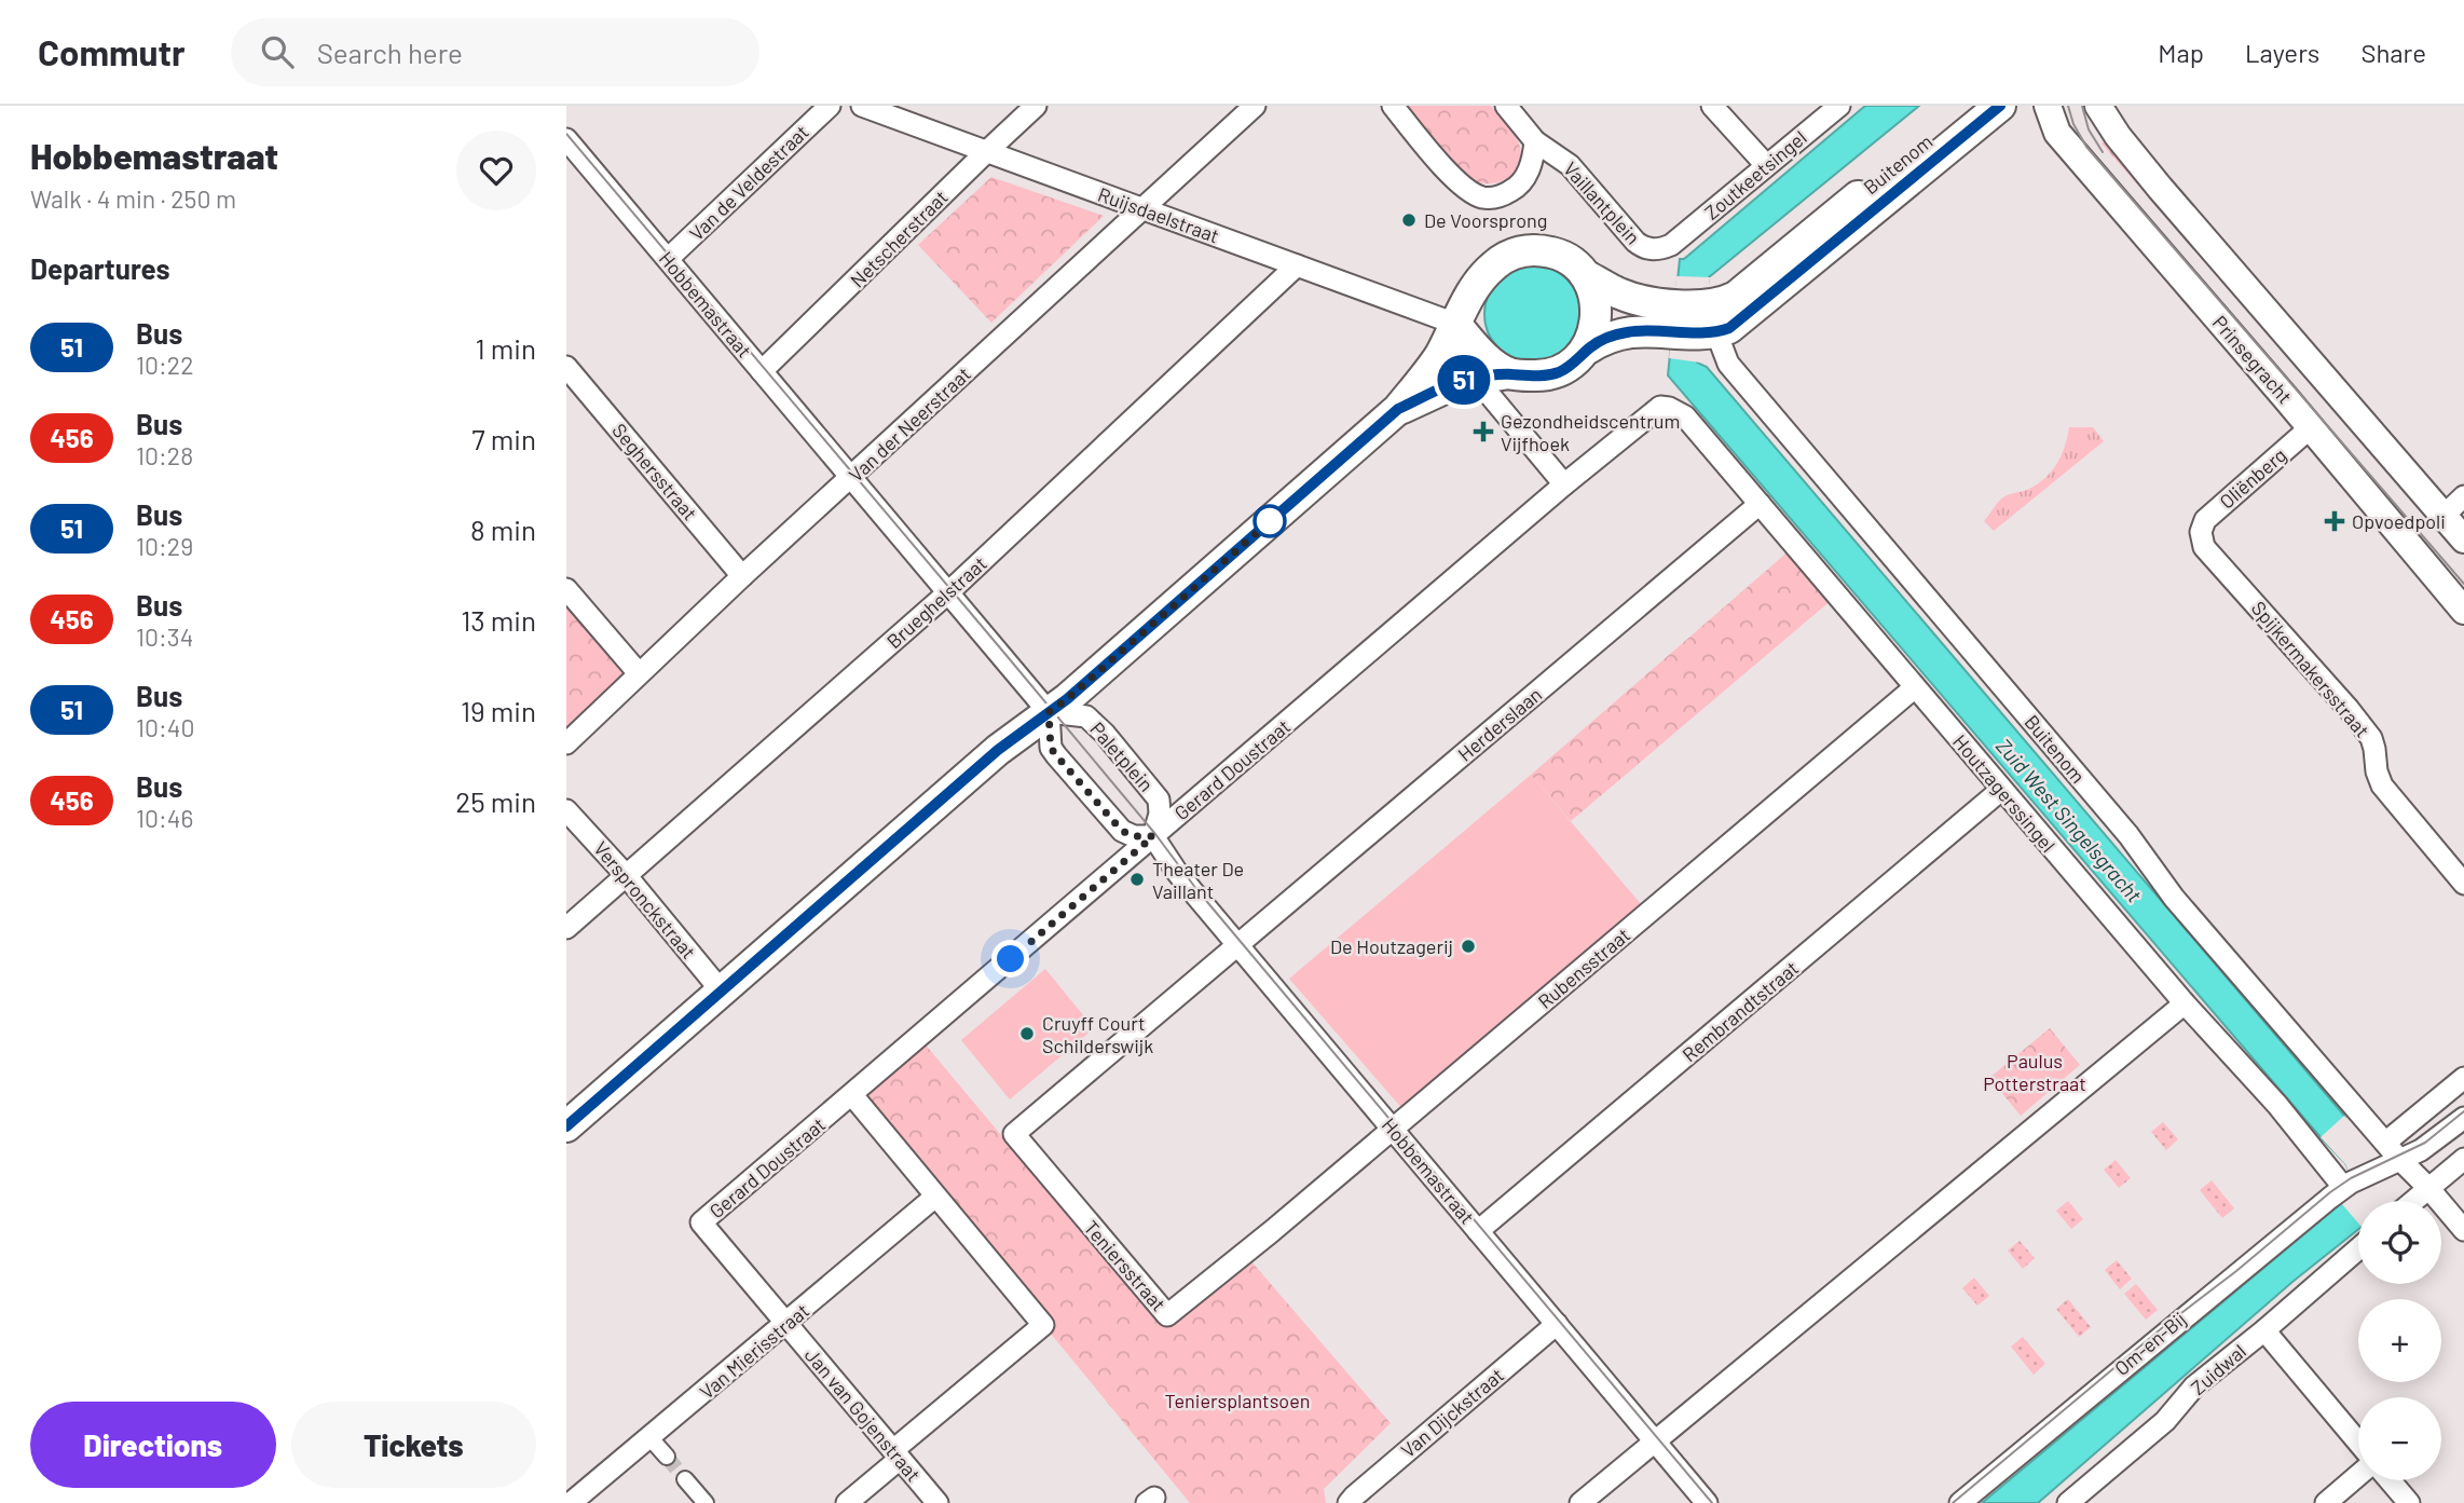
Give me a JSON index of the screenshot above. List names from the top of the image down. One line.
{"streets":{"main road":["Buitenom"],"street":["Zoutkeetsingel","Van de Veldestraat","Vaillantplein","Ruijsdaelstraat","Netscherstraat","Hobbemastraat","Prinsegracht","Van der Neerstraat","Seghersstraat","Oliënberg","Brueghelstraat","Spijkermakersstraat","Herderslaan","Paletplein","Gerard Doustraat","Houtzagerssingel","Verspronckstraat","Rubensstraat","Rembrandtstraat","Teniersstraat","Om-en-Bij","Van Mierisstraat","Zuidwal","Van Dijckstraat","Jan van Gojenstraat"]},"crossings":[["Buitenom","Ruijsdaelstraat"],["Buitenom","Om-en-Bij"],["Zoutkeetsingel","Vaillantplein"],["Van de Veldestraat","Hobbemastraat"],["Ruijsdaelstraat","Netscherstraat"],["Ruijsdaelstraat","Van der Neerstraat"],["Ruijsdaelstraat","Brueghelstraat"],["Netscherstraat","Hobbemastraat"],["Hobbemastraat","Van der Neerstraat"],["Hobbemastraat","Brueghelstraat"],["Hobbemastraat","Herderslaan"],["Hobbemastraat","Paletplein"],["Hobbemastraat","Gerard Doustraat"],["Hobbemastraat","Rubensstraat"],["Hobbemastraat","Rembrandtstraat"],["Hobbemastraat","Teniersstraat"],["Hobbemastraat","Van Dijckstraat"],["Prinsegracht","Oliënberg"],["Van der Neerstraat","Seghersstraat"],["Oliënberg","Spijkermakersstraat"],["Brueghelstraat","Verspronckstraat"],["Herderslaan","Houtzagerssingel"],["Herderslaan","Teniersstraat"],["Paletplein","Gerard Doustraat"],["Gerard Doustraat","Houtzagerssingel"],["Gerard Doustraat","Jan van Gojenstraat"],["Houtzagerssingel","Rubensstraat"],["Houtzagerssingel","Rembrandtstraat"],["Houtzagerssingel","Om-en-Bij"],["Rubensstraat","Teniersstraat"],["Van Mierisstraat","Jan van Gojenstraat"]],"water":["Zuid West Singelsgracht"],"parks":["Paulus Potterstraat","Teniersplantsoen"],"places":{"other":["De Voorsprong","Theater De Vaillant","De Houtzagerij","Cruyff Court Schilderswijk"],"health":["Gezondheidscentrum Vijfhoek","Opvoedpoli"]},"lines":["bus line 51"],"page":{"header":"Commutr","search":"Search here","nav":["Map","Layers","Share"],"heading":[["Hobbemastraat","Walk · 4 min · 250 m"],"Departures"],"on_map":"51","list":[{"mark":"51","name":"Bus","note":"10:22","value":"1 min"},{"mark":"456","name":"Bus","note":"10:28","value":"7 min"},{"mark":"51","name":"Bus","note":"10:29","value":"8 min"},{"mark":"456","name":"Bus","note":"10:34","value":"13 min"},{"mark":"51","name":"Bus","note":"10:40","value":"19 min"},{"mark":"456","name":"Bus","note":"10:46","value":"25 min"}],"map_buttons":["+","−"],"buttons":["Directions","Tickets"]}}
